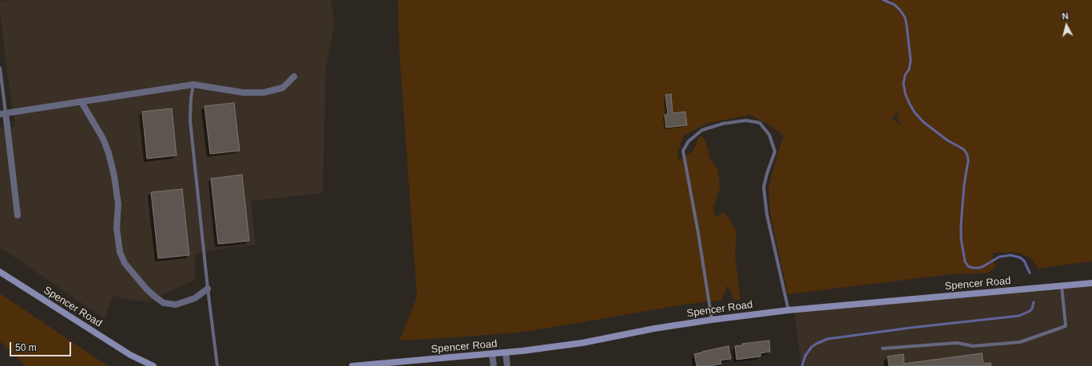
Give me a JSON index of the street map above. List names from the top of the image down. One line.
{"streets":{"street":["Spencer Road"]},"scale_bar":"50 m","north":"top"}
